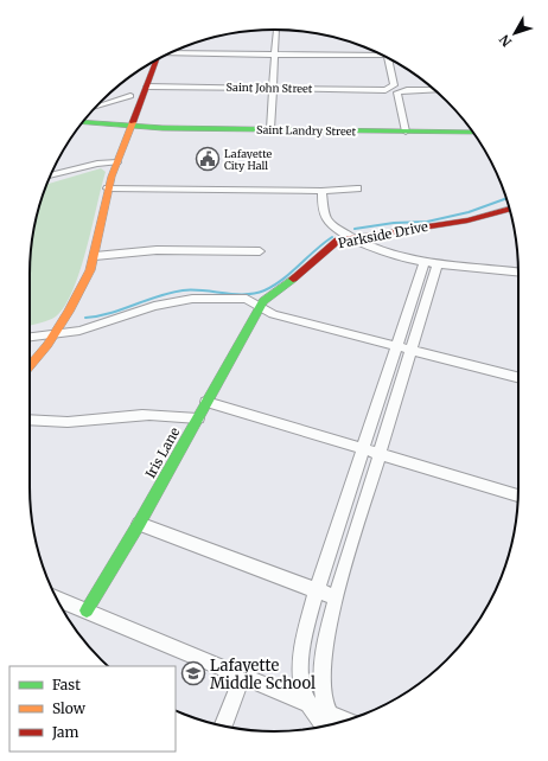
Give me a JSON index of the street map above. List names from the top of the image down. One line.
{"streets":{"street":["Saint John Street","Saint Landry Street","Parkside Drive","Iris Lane"]},"crossings":[["Parkside Drive","Iris Lane"]],"places":{"public building":["Lafayette City Hall"],"school or university":["Lafayette Middle School"]},"legend":["Fast","Slow","Jam"],"north":"bottom left"}
